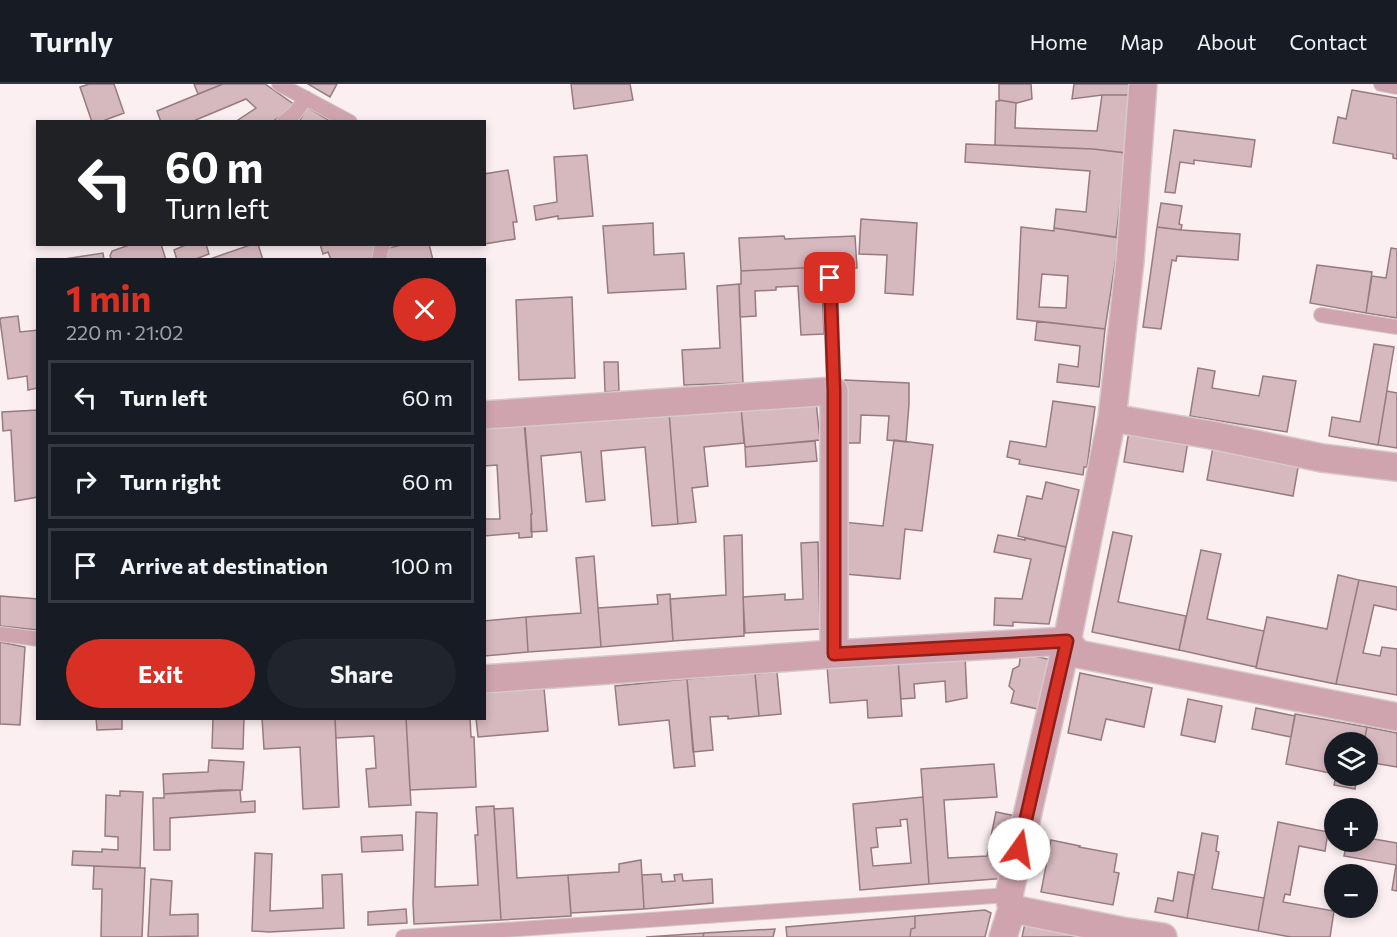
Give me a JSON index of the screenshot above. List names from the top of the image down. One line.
{"page":{"header":"Turnly","nav":["Home","Map","About","Contact"],"turn":["60 m","Turn left"],"heading":["1 min","220 m · 21:02"],"list":[{"name":"Turn left","value":"60 m"},{"name":"Turn right","value":"60 m"},{"name":"Arrive at destination","value":"100 m"}],"buttons":["Exit","Share"],"map_buttons":["+","−"]}}
